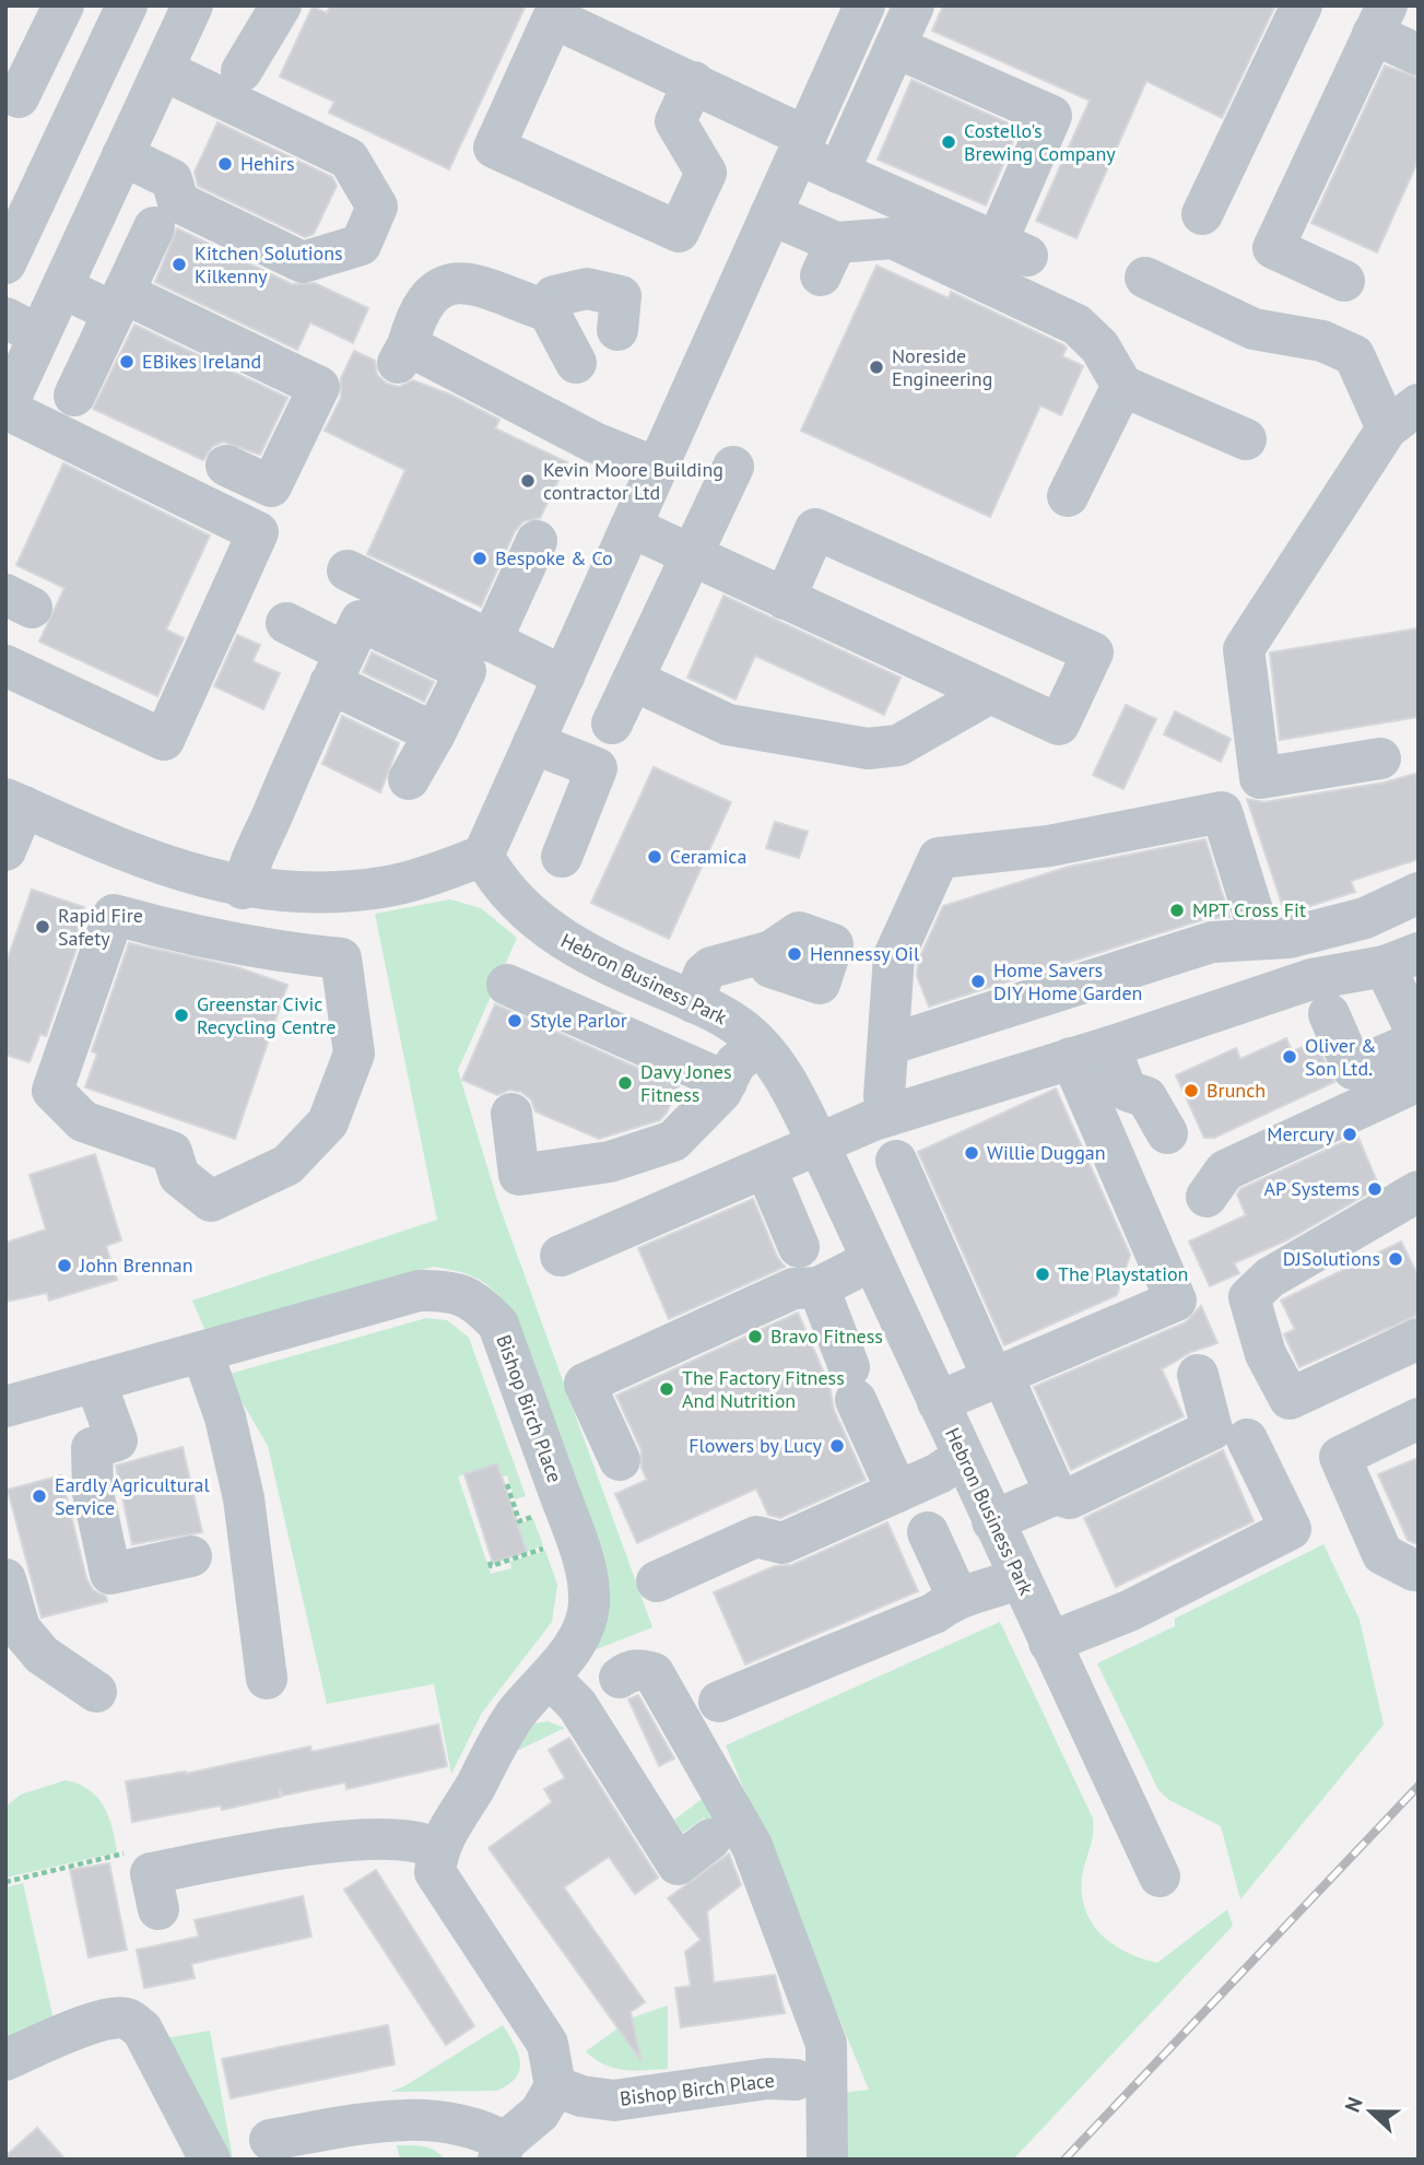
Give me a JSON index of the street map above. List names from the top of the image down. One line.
{"streets":{"street":["Hebron Business Park","Bishop Birch Place"]},"places":["Costello's Brewing Company","Hehirs","Kitchen Solutions Kilkenny","EBikes Ireland","Noreside Engineering","Kevin Moore Building contractor Ltd","Bespoke & Co","Ceramica","MPT Cross Fit","Rapid Fire Safety","Hennessy Oil","Home Savers DIY Home Garden","Greenstar Civic Recycling Centre","Style Parlor","Oliver & Son Ltd.","Davy Jones Fitness","Brunch","Mercury","Willie Duggan","AP Systems","DJSolutions","John Brennan","The Playstation","Bravo Fitness","The Factory Fitness And Nutrition","Flowers by Lucy","Eardly Agricultural Service"],"north":"left"}
